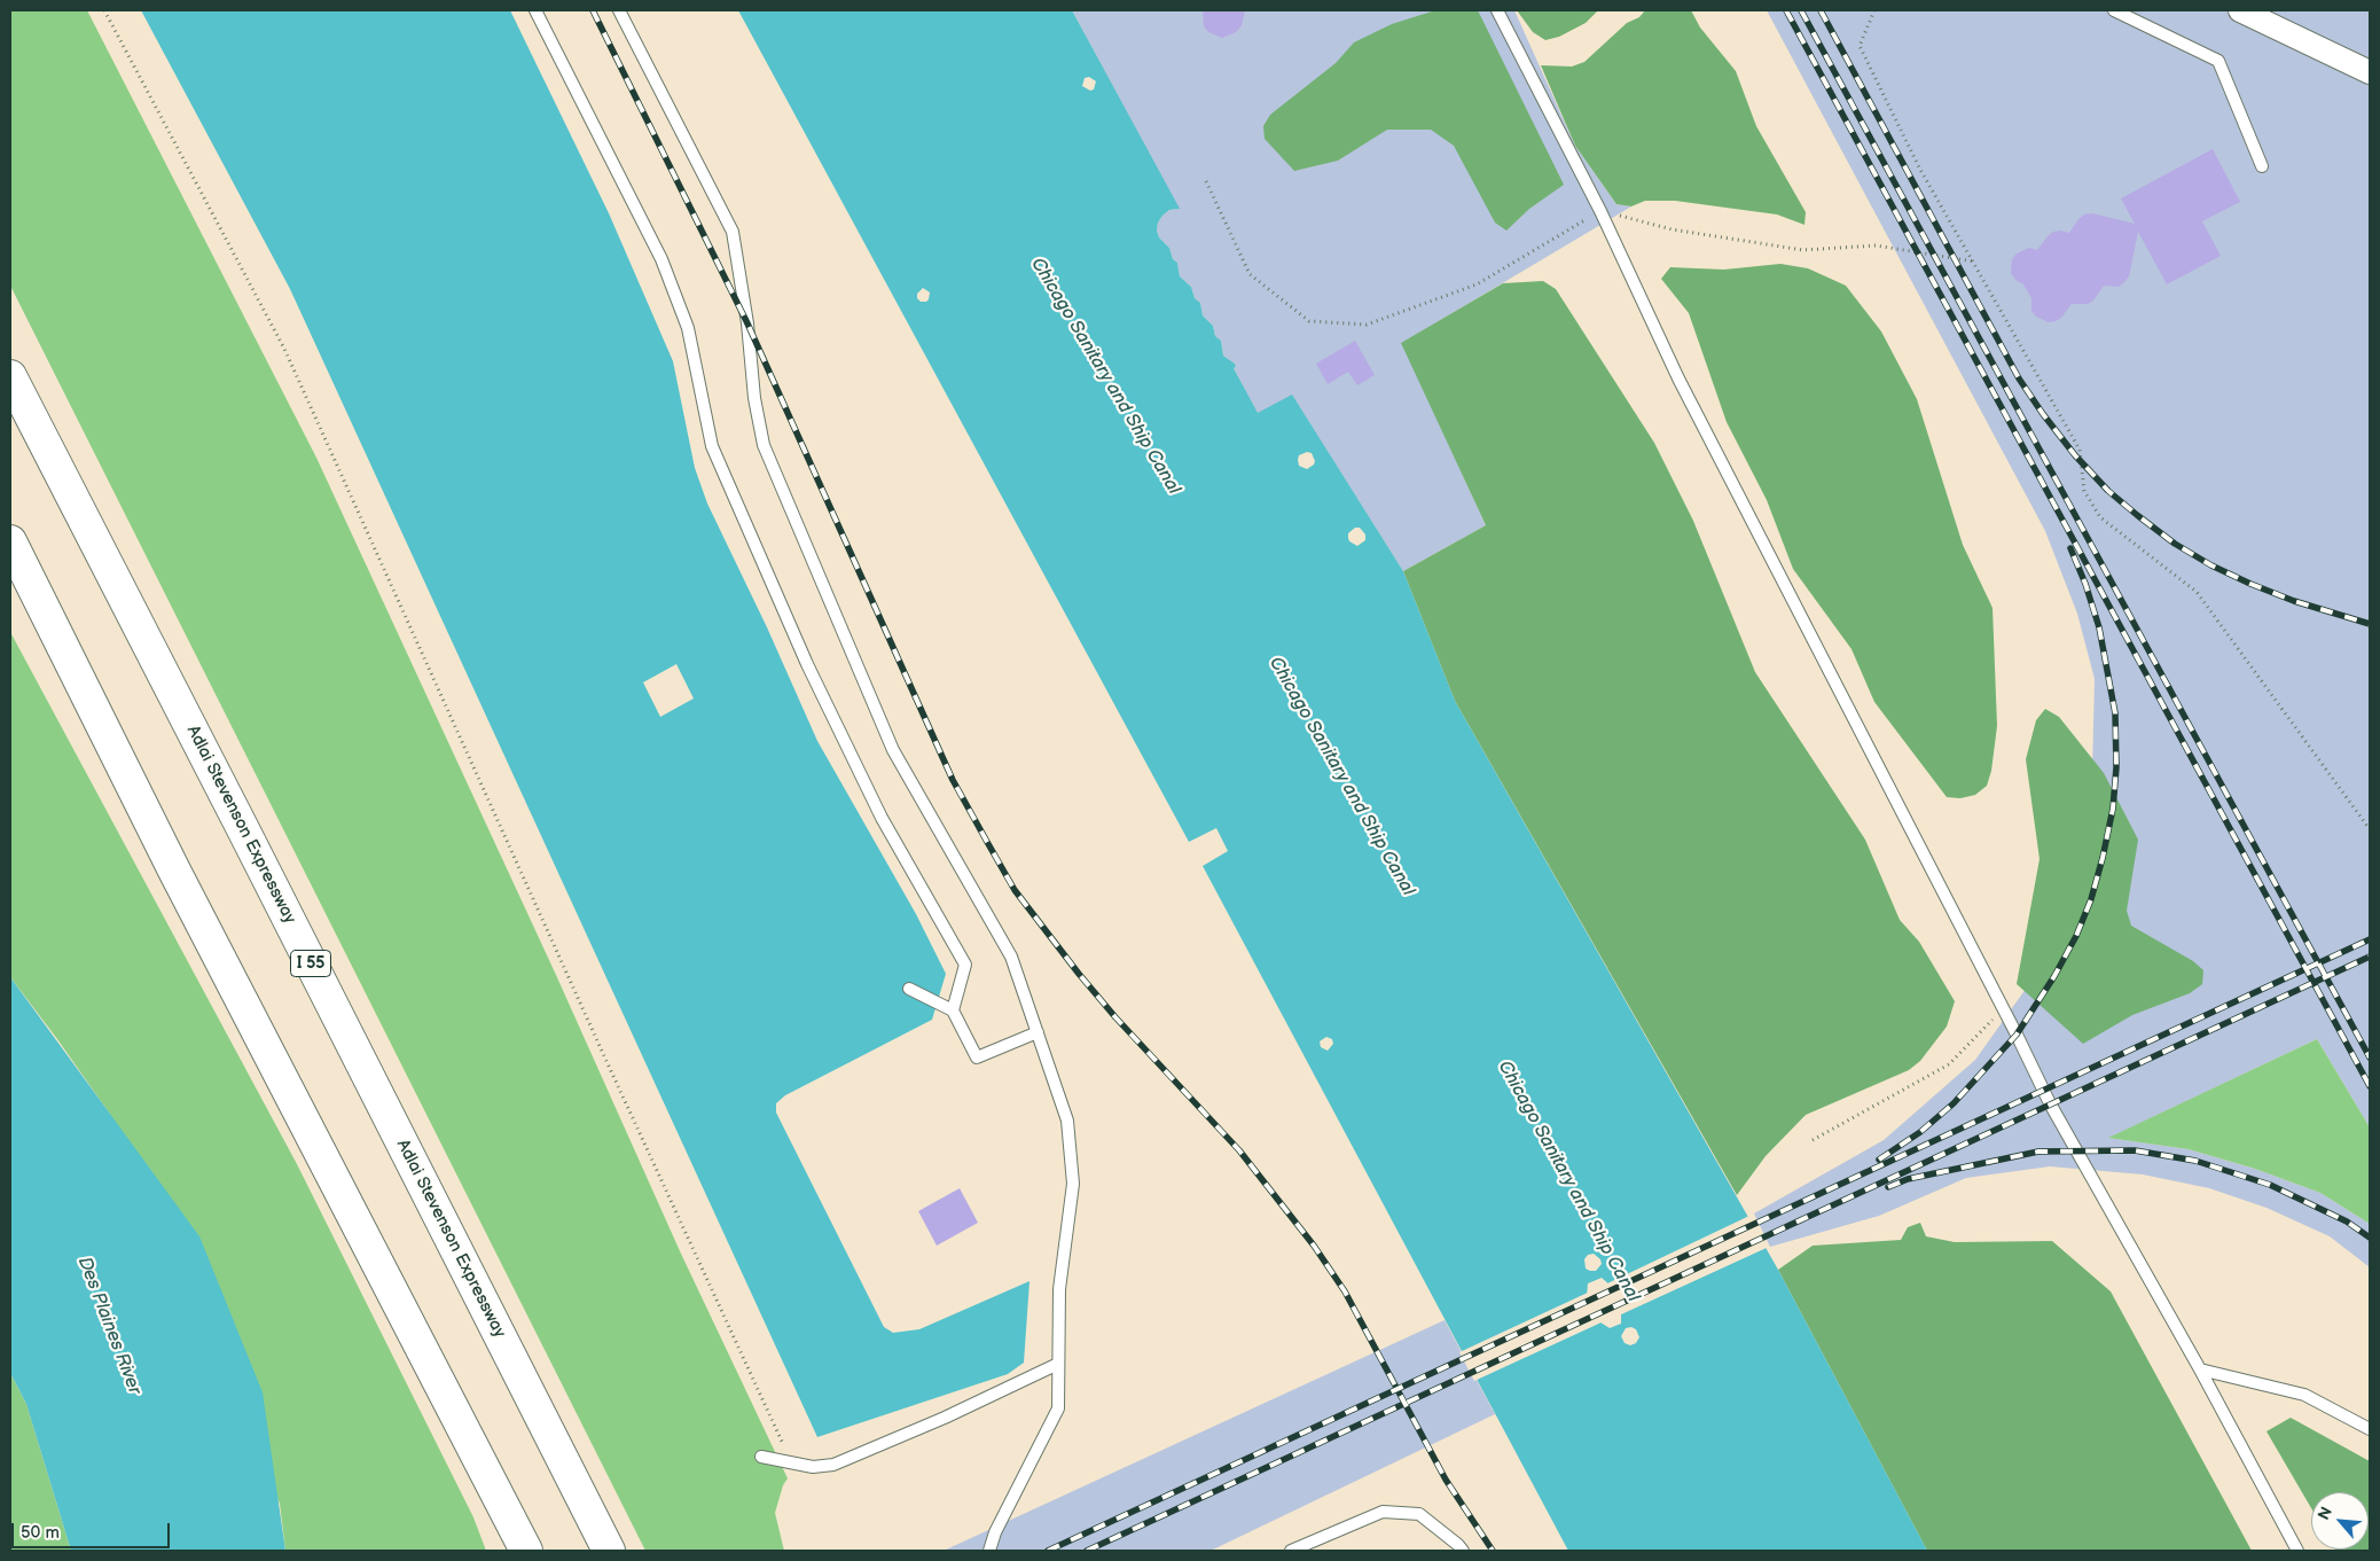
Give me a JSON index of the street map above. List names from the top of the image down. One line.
{"streets":{"highway":["Adlai Stevenson Expressway","I 55"]},"water":["Chicago Sanitary and Ship Canal","Des Plaines River"],"scale_bar":"50 m","north":"top left"}
